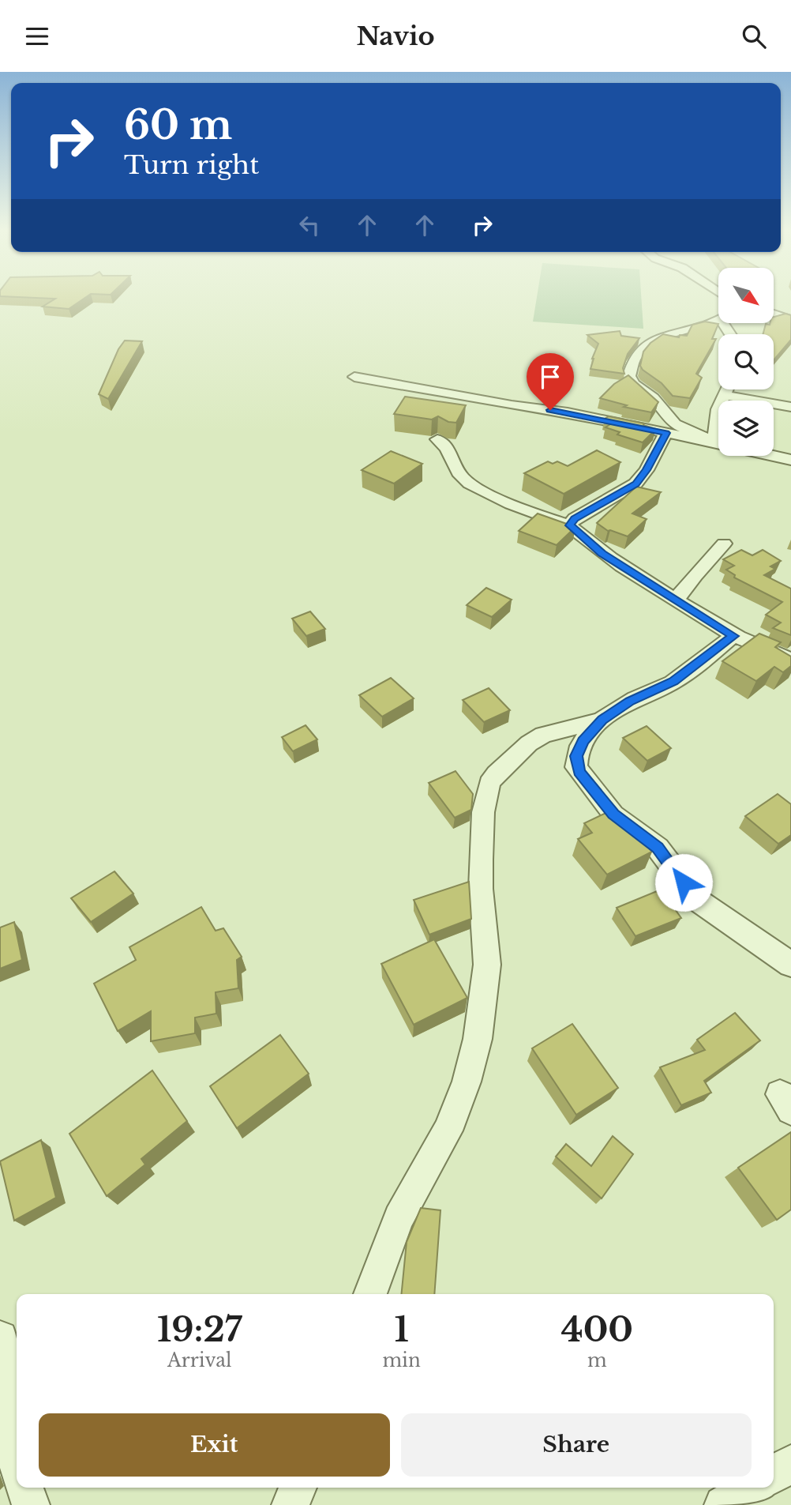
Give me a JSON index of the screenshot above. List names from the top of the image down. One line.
{"north":"bottom right","page":{"header":"Navio","turn":["60 m","Turn right"],"eta":["19:27","Arrival","1","min","400","m"],"buttons":["Exit","Share"]}}
